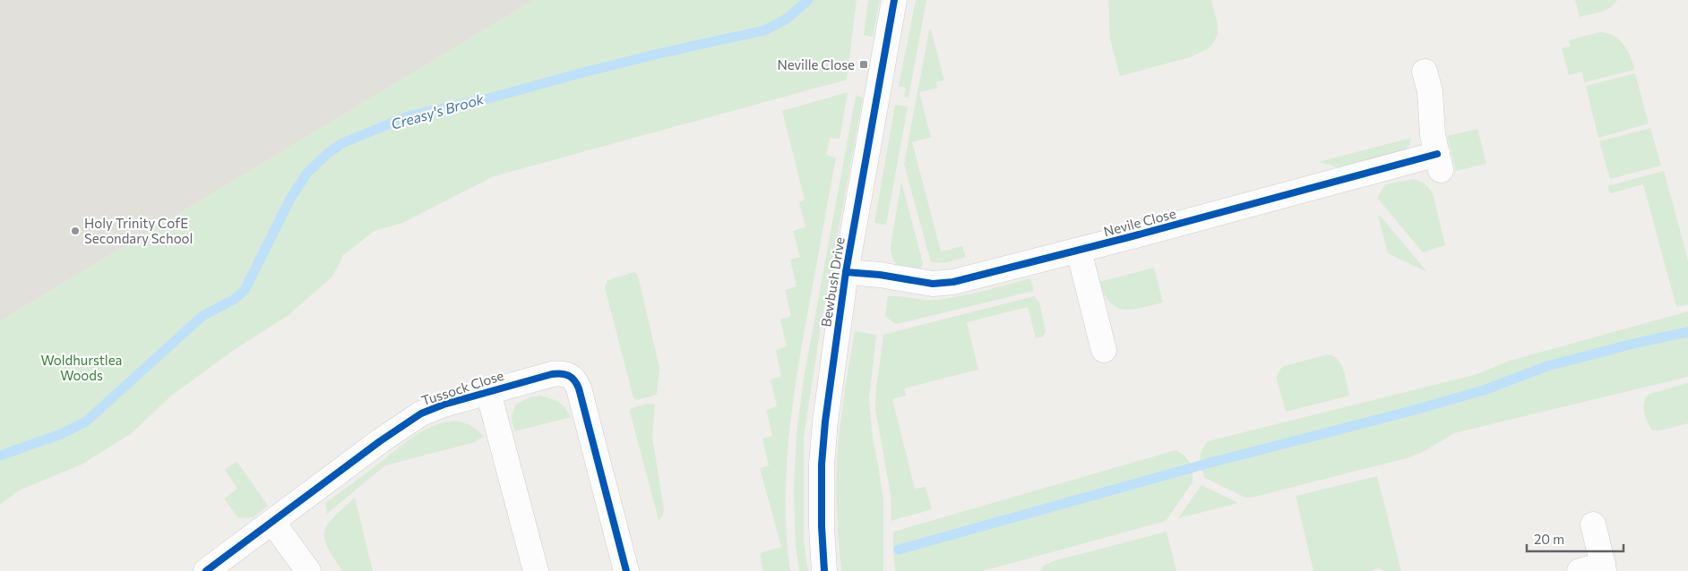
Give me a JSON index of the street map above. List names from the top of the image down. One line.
{"streets":{"street":["Nevile Close","Bewbush Drive","Tussock Close"]},"crossings":[["Nevile Close","Bewbush Drive"]],"water":["Creasy's Brook"],"parks":["Woldhurstlea Woods"],"places":{"transit":["Neville Close"],"other":["Holy Trinity CofE Secondary School"]},"scale_bar":"20 m"}
